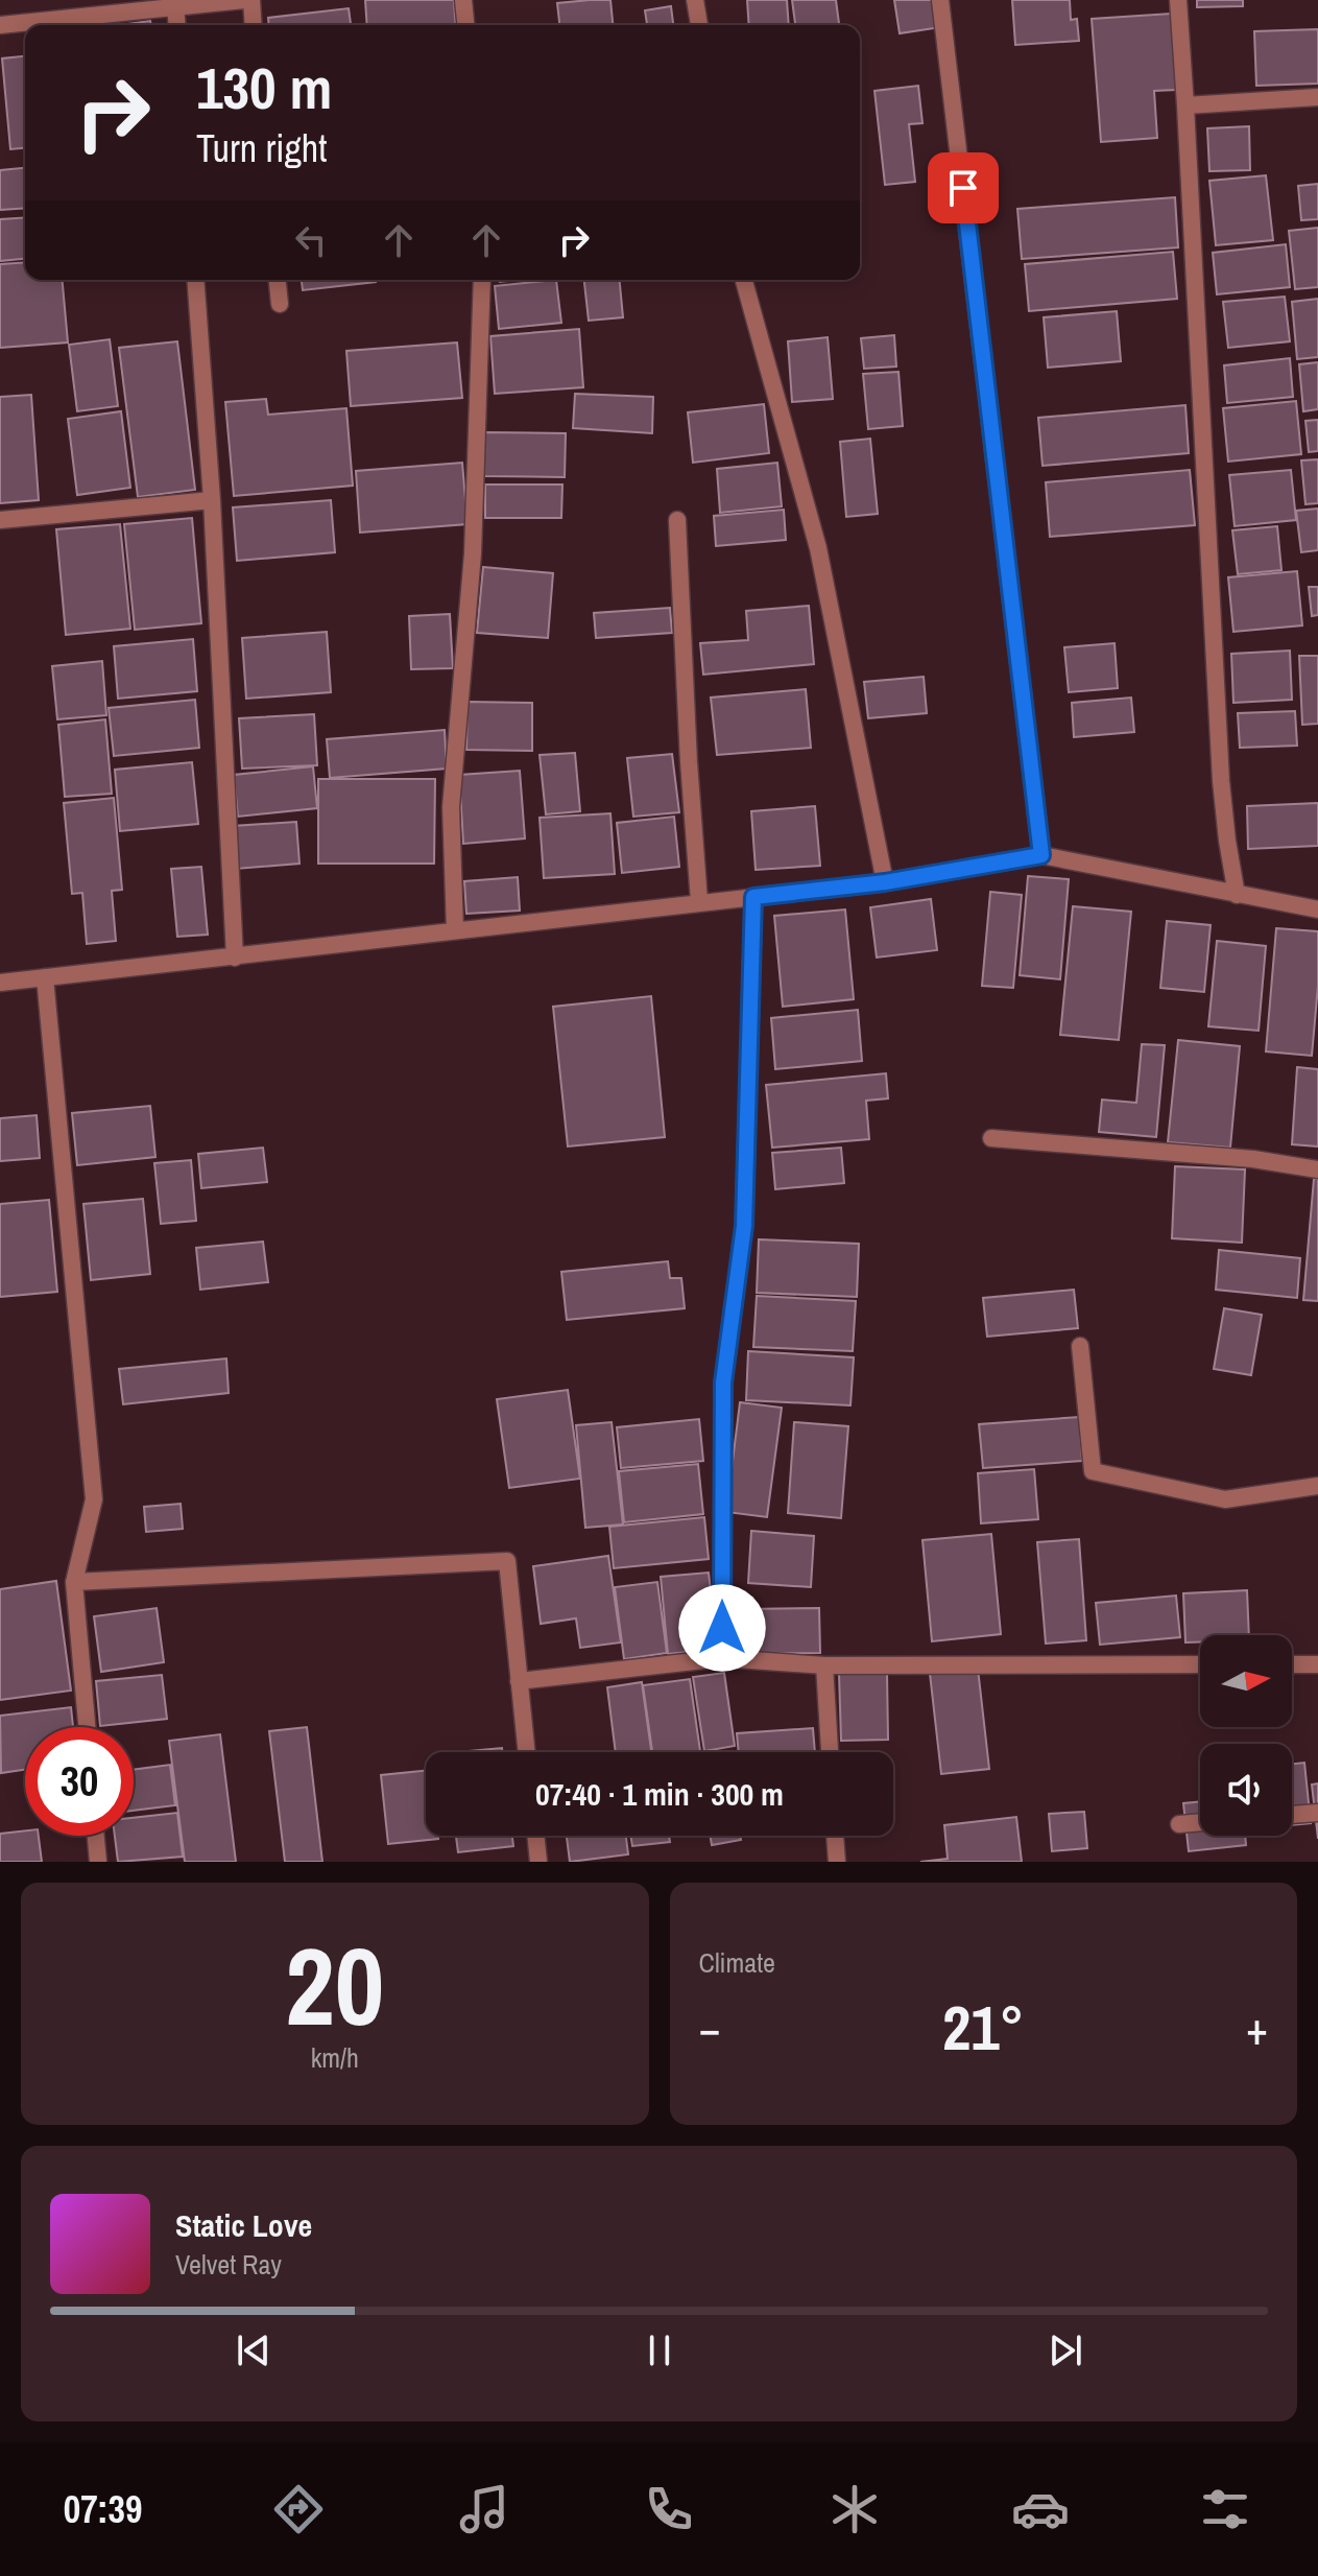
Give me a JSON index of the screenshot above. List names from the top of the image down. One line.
{"north":"right","page":{"turn":["130 m","Turn right"],"limit":"30","trip":"07:40 · 1 min · 300 m","tile":[["20","km/h"],"Climate"],"heat":["−","21°","+"],"song":["Static Love","Velvet Ray"],"tabs":"07:39"}}
